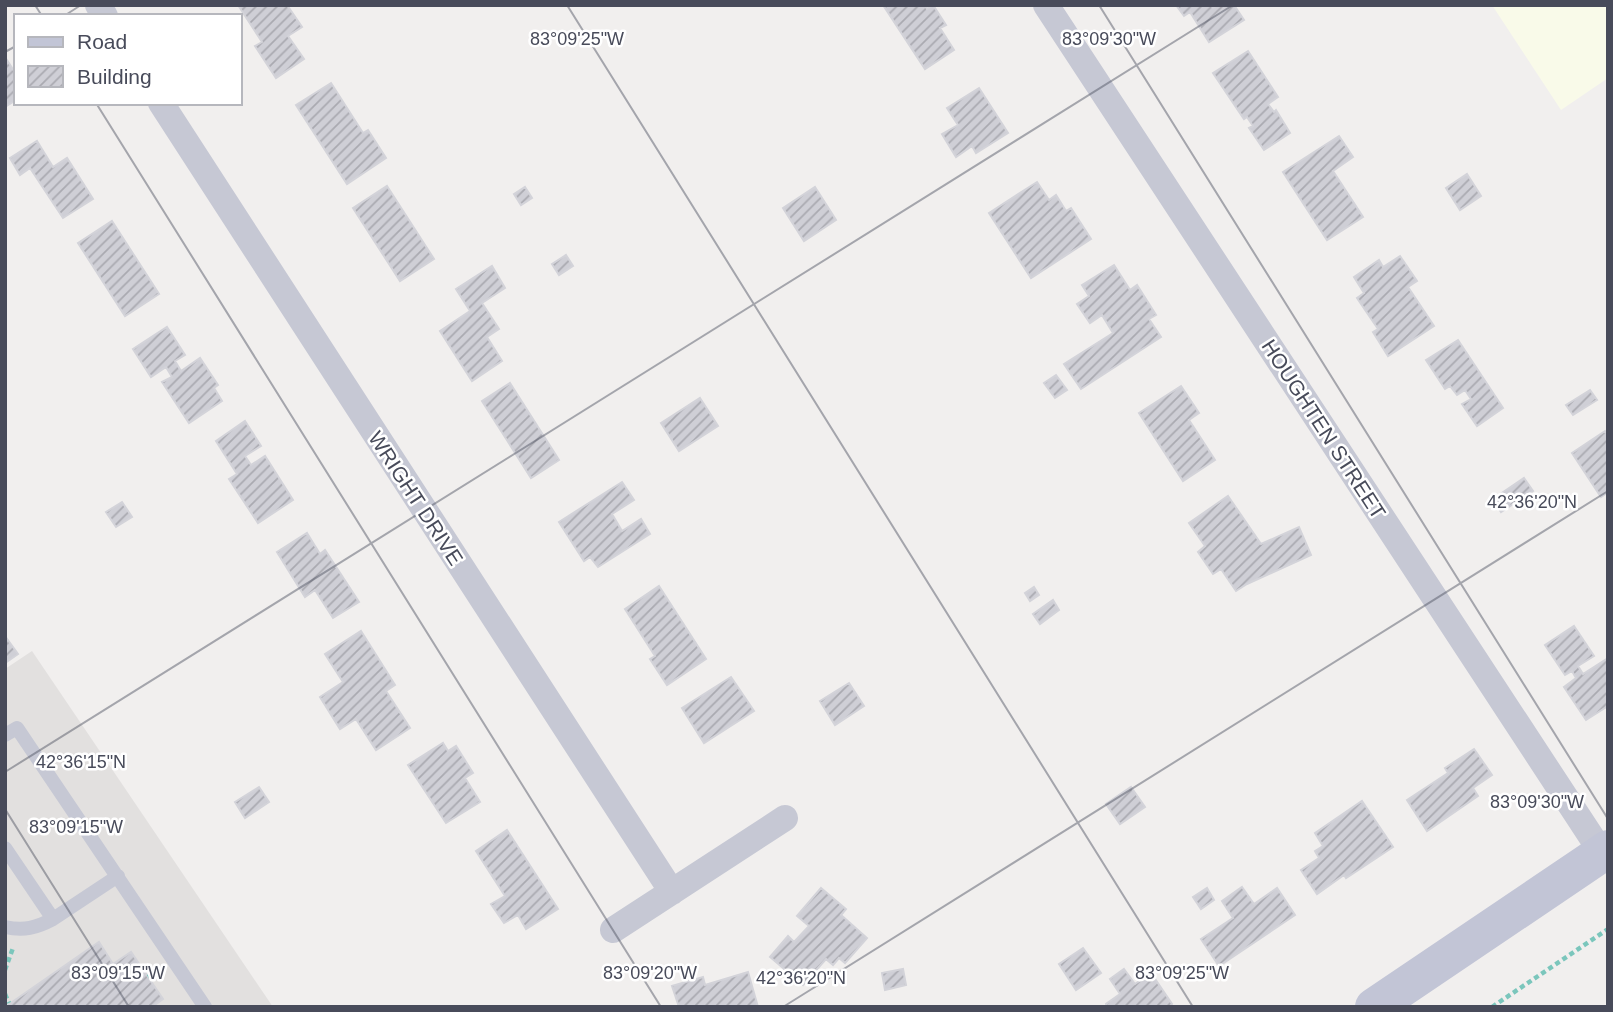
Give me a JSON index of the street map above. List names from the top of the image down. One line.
{"streets":{"street":["HOUGHTEN STREET","WRIGHT DRIVE"]},"legend":["Road","Building"],"coordinates":["83°09'30\"W","83°09'25\"W","42°36'20\"N","42°36'15\"N","83°09'15\"W","83°09'20\"W"]}
